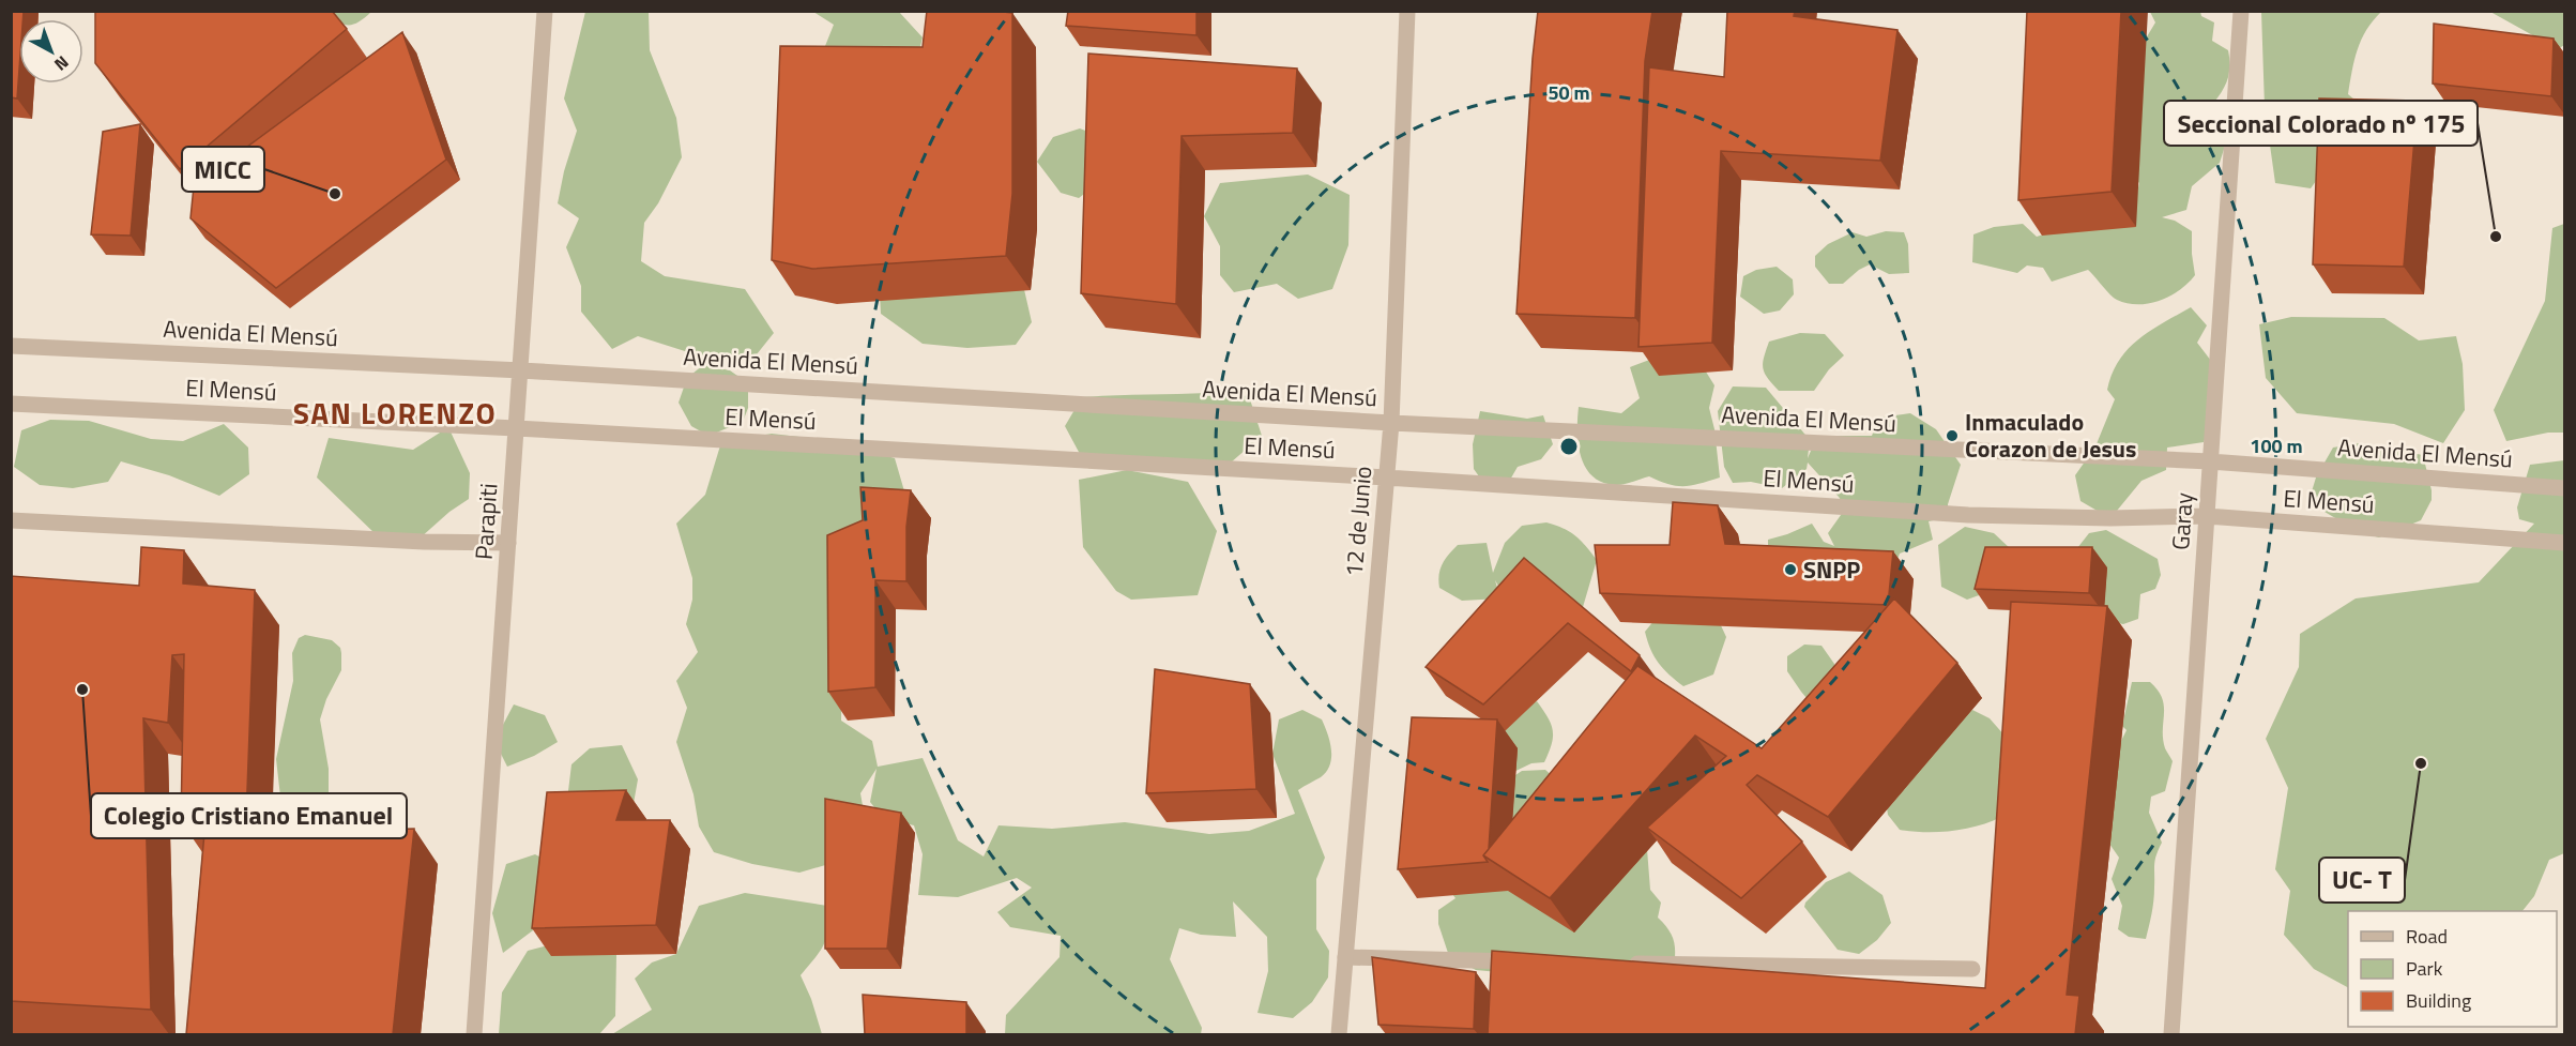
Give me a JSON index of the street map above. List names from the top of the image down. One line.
{"streets":{"street":["Avenida El Mensú","El Mensú","Parapiti","12 de Junio","Garay"]},"crossings":[["Avenida El Mensú","Parapiti"],["Avenida El Mensú","12 de Junio"],["Avenida El Mensú","Garay"],["El Mensú","Parapiti"],["El Mensú","12 de Junio"],["El Mensú","Garay"]],"districts":["SAN LORENZO"],"places":["MICC","Seccional Colorado nº 175","Inmaculado Corazon de Jesus","SNPP","Colegio Cristiano Emanuel","UC- T"],"legend":["Road","Park","Building"],"north":"bottom right","rings":["50 m","100 m"]}
